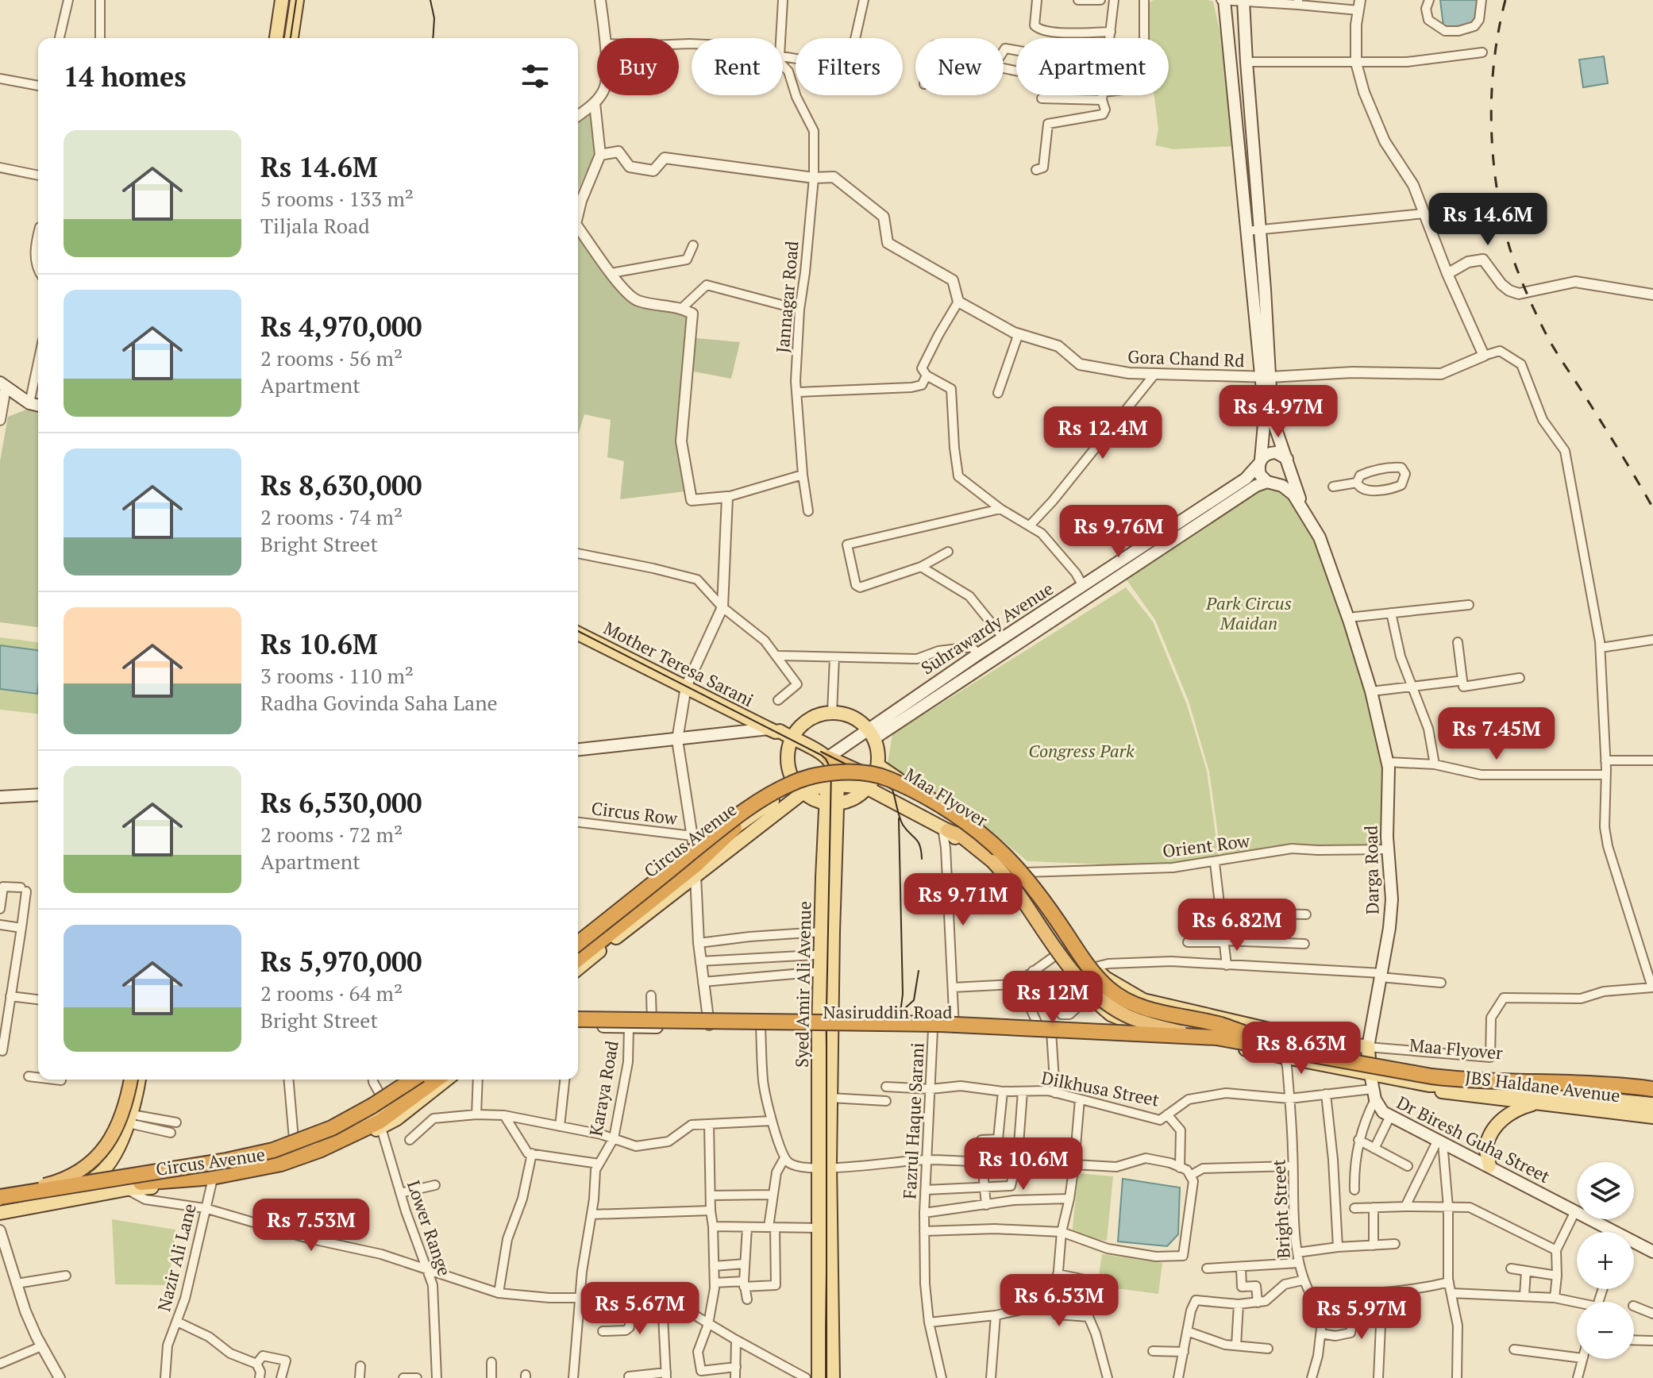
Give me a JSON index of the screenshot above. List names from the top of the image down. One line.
{"streets":{"highway":["Maa Flyover"],"main road":["Suhrawardy Avenue","Mother Teresa Sarani","Circus Avenue","Darga Road","Syed Amir Ali Avenue","Nasiruddin Road","JBS Haldane Avenue","Dr Biresh Guha Street"],"street":["Jannagar Road","Gora Chand Rd","Circus Row","Orient Row","Karaya Road","Dilkhusa Street","Fazrul Haque Sarani","Bright Street","Lower Range","Nazir Ali Lane"]},"crossings":[["Gora Chand Rd","Darga Road"],["Suhrawardy Avenue","Mother Teresa Sarani"],["Suhrawardy Avenue","Maa Flyover"],["Suhrawardy Avenue","Circus Avenue"],["Suhrawardy Avenue","Darga Road"],["Mother Teresa Sarani","Maa Flyover"],["Mother Teresa Sarani","Circus Avenue"],["Maa Flyover","Circus Avenue"],["Maa Flyover","Orient Row"],["Maa Flyover","Darga Road"],["Maa Flyover","JBS Haldane Avenue"],["Circus Avenue","JBS Haldane Avenue"],["Circus Avenue","Lower Range"],["Circus Avenue","Nazir Ali Lane"],["Orient Row","Darga Road"],["Syed Amir Ali Avenue","Nasiruddin Road"],["Nasiruddin Road","JBS Haldane Avenue"],["Nasiruddin Road","Karaya Road"],["Nasiruddin Road","Fazrul Haque Sarani"],["JBS Haldane Avenue","Bright Street"],["Dilkhusa Street","Fazrul Haque Sarani"],["Dilkhusa Street","Dr Biresh Guha Street"],["Dilkhusa Street","Bright Street"]],"parks":["Park Circus Maidan","Congress Park"],"page":{"chip":["Buy","Rent","Filters","New","Apartment"],"heading":"14 homes","list":[{"name":"Rs 14.6M","note":"5 rooms · 133 m² · Tiljala Road"},{"name":"Rs 4,970,000","note":"2 rooms · 56 m² · Apartment"},{"name":"Rs 8,630,000","note":"2 rooms · 74 m² · Bright Street"},{"name":"Rs 10.6M","note":"3 rooms · 110 m² · Radha Govinda Saha Lane"},{"name":"Rs 6,530,000","note":"2 rooms · 72 m² · Apartment"},{"name":"Rs 5,970,000","note":"2 rooms · 64 m² · Bright Street"}],"price":["Rs 14.6M","Rs 4.97M","Rs 12.4M","Rs 9.76M","Rs 7.45M","Rs 9.71M","Rs 6.82M","Rs 12M","Rs 8.63M","Rs 10.6M","Rs 7.53M","Rs 6.53M","Rs 5.67M","Rs 5.97M"],"map_buttons":["+","−"]}}
